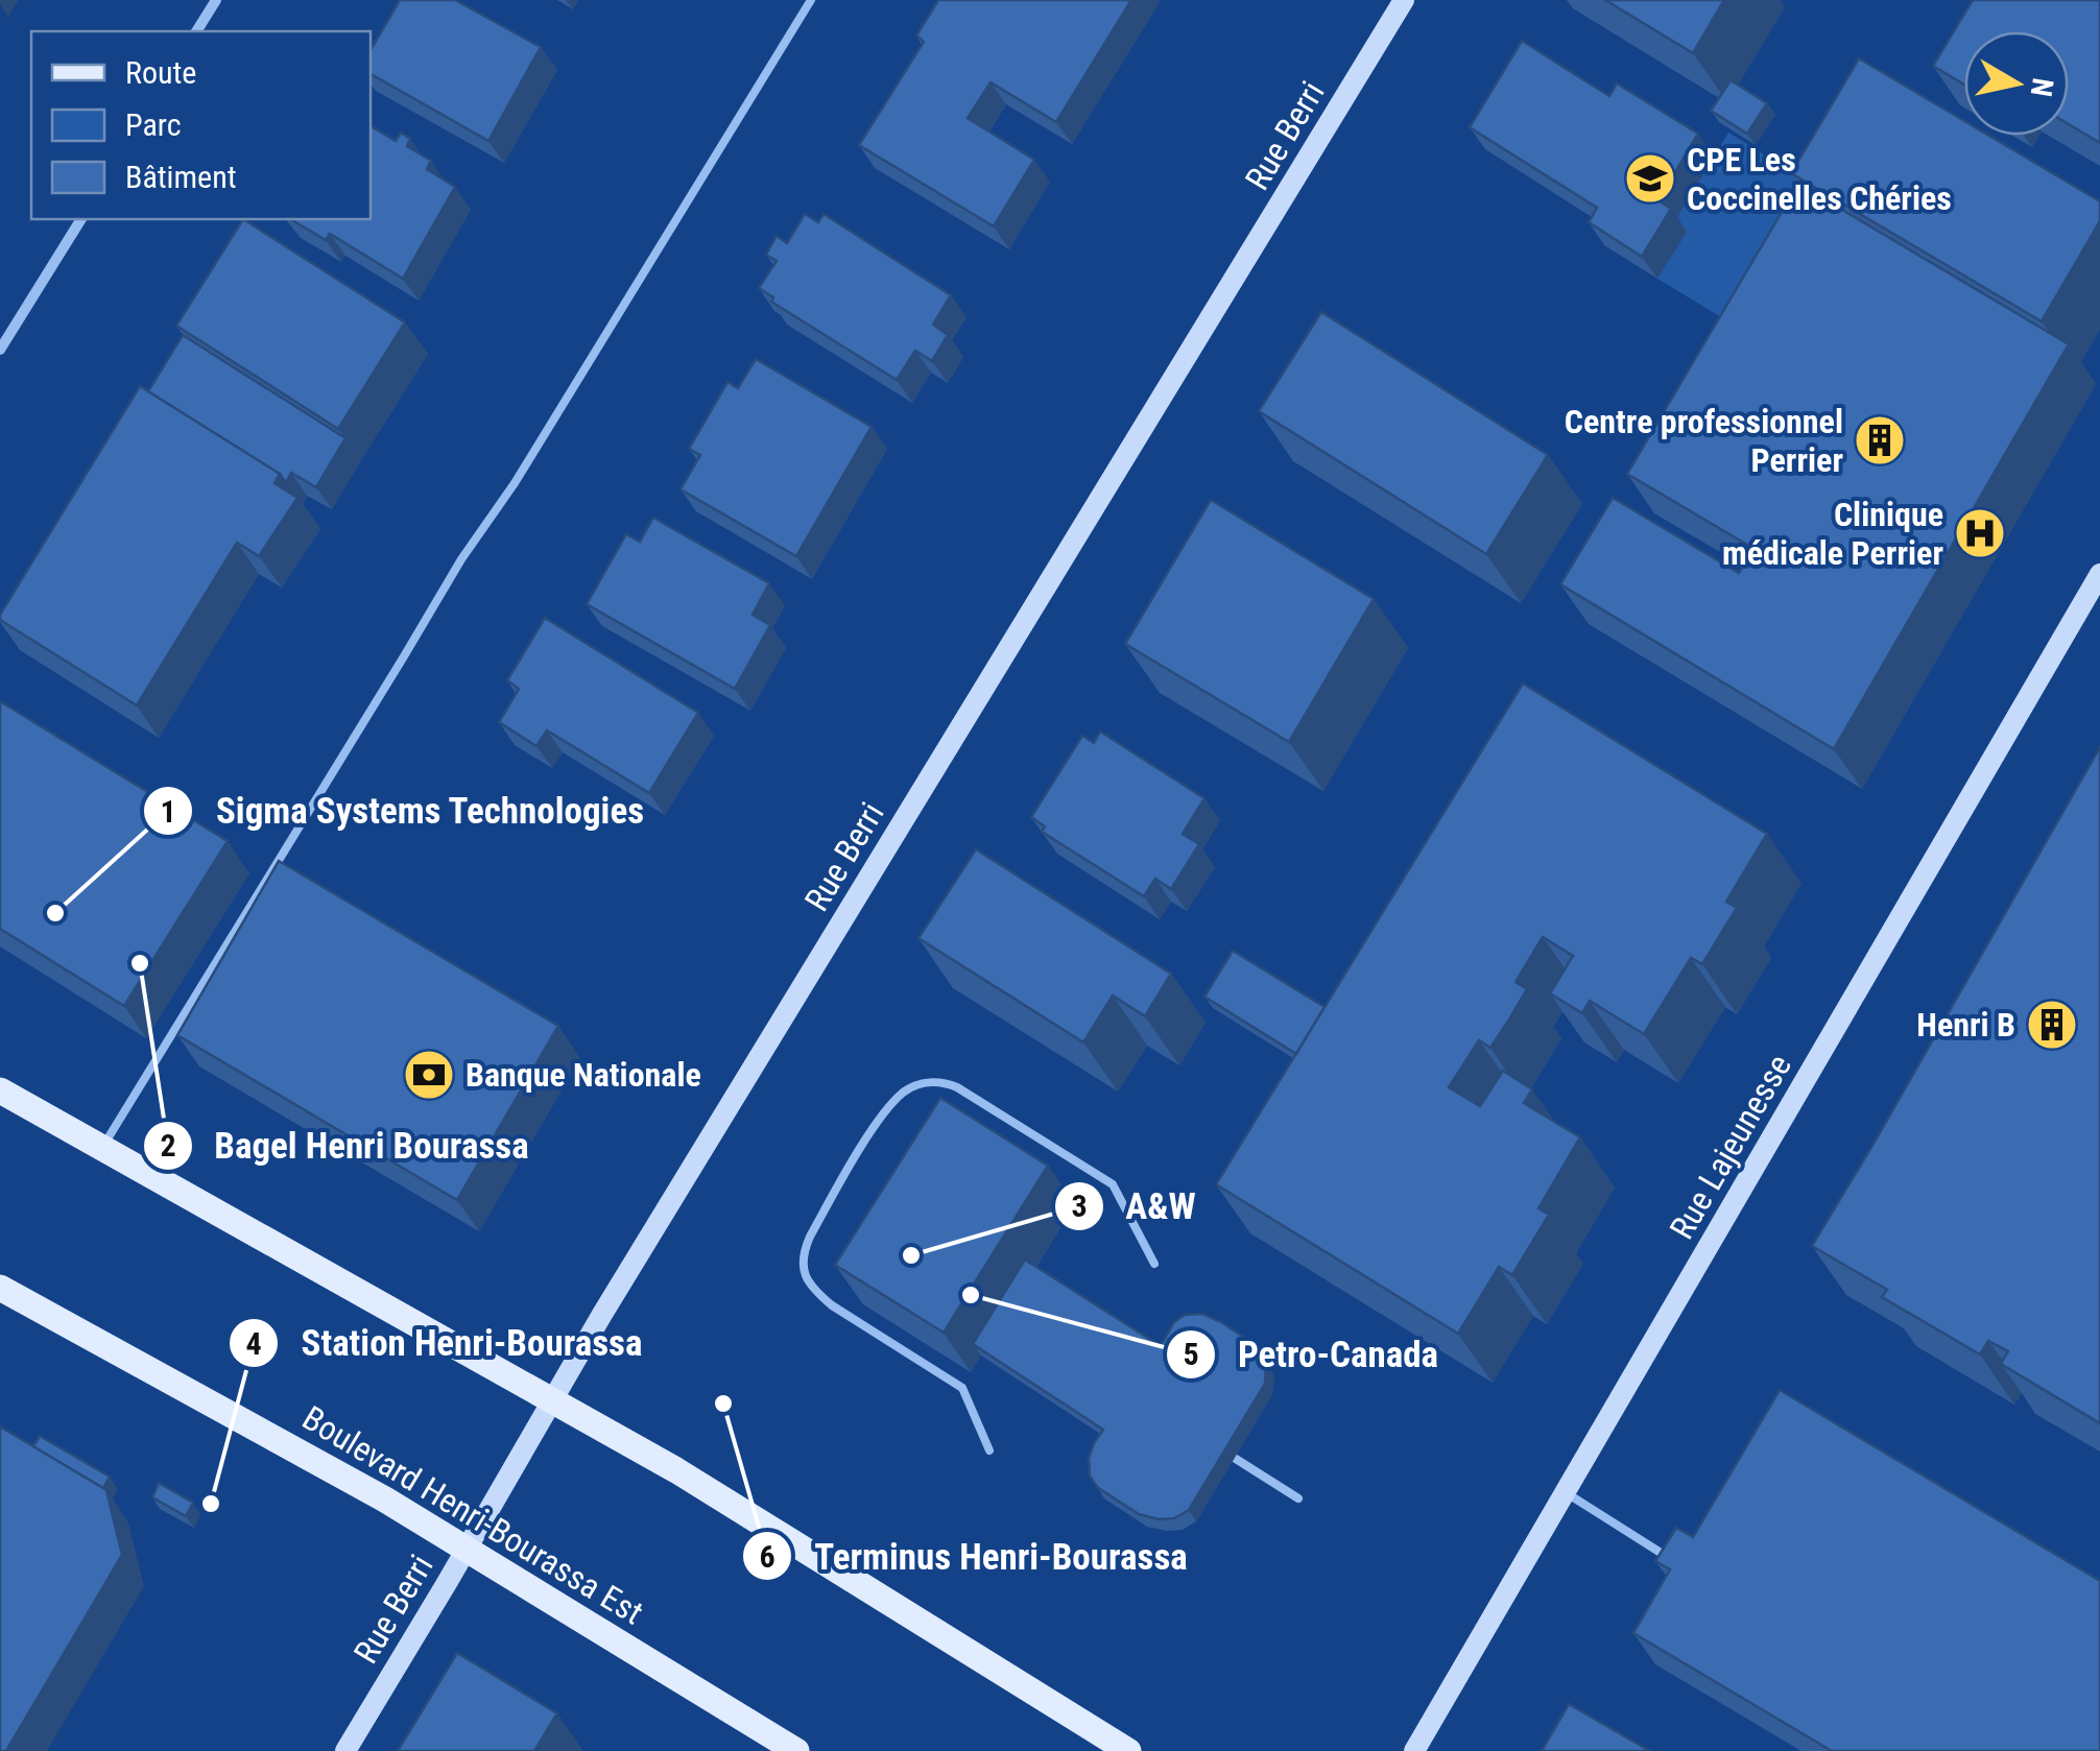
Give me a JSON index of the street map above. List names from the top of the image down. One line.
{"streets":{"main road":["Rue Berri","Rue Lajeunesse","Boulevard Henri-Bourassa Est"]},"crossings":[["Rue Berri","Boulevard Henri-Bourassa Est"]],"places":{"school or university":["CPE Les Coccinelles Chéries"],"building":["Centre professionnel Perrier","Henri B"],"hospital":["Clinique médicale Perrier"],"other":["Sigma Systems Technologies","Bagel Henri Bourassa","A&W","Petro-Canada","Terminus Henri-Bourassa","Station Henri-Bourassa"],"bank":["Banque Nationale"]},"legend":["Route","Parc","Bâtiment"],"north":"right"}
